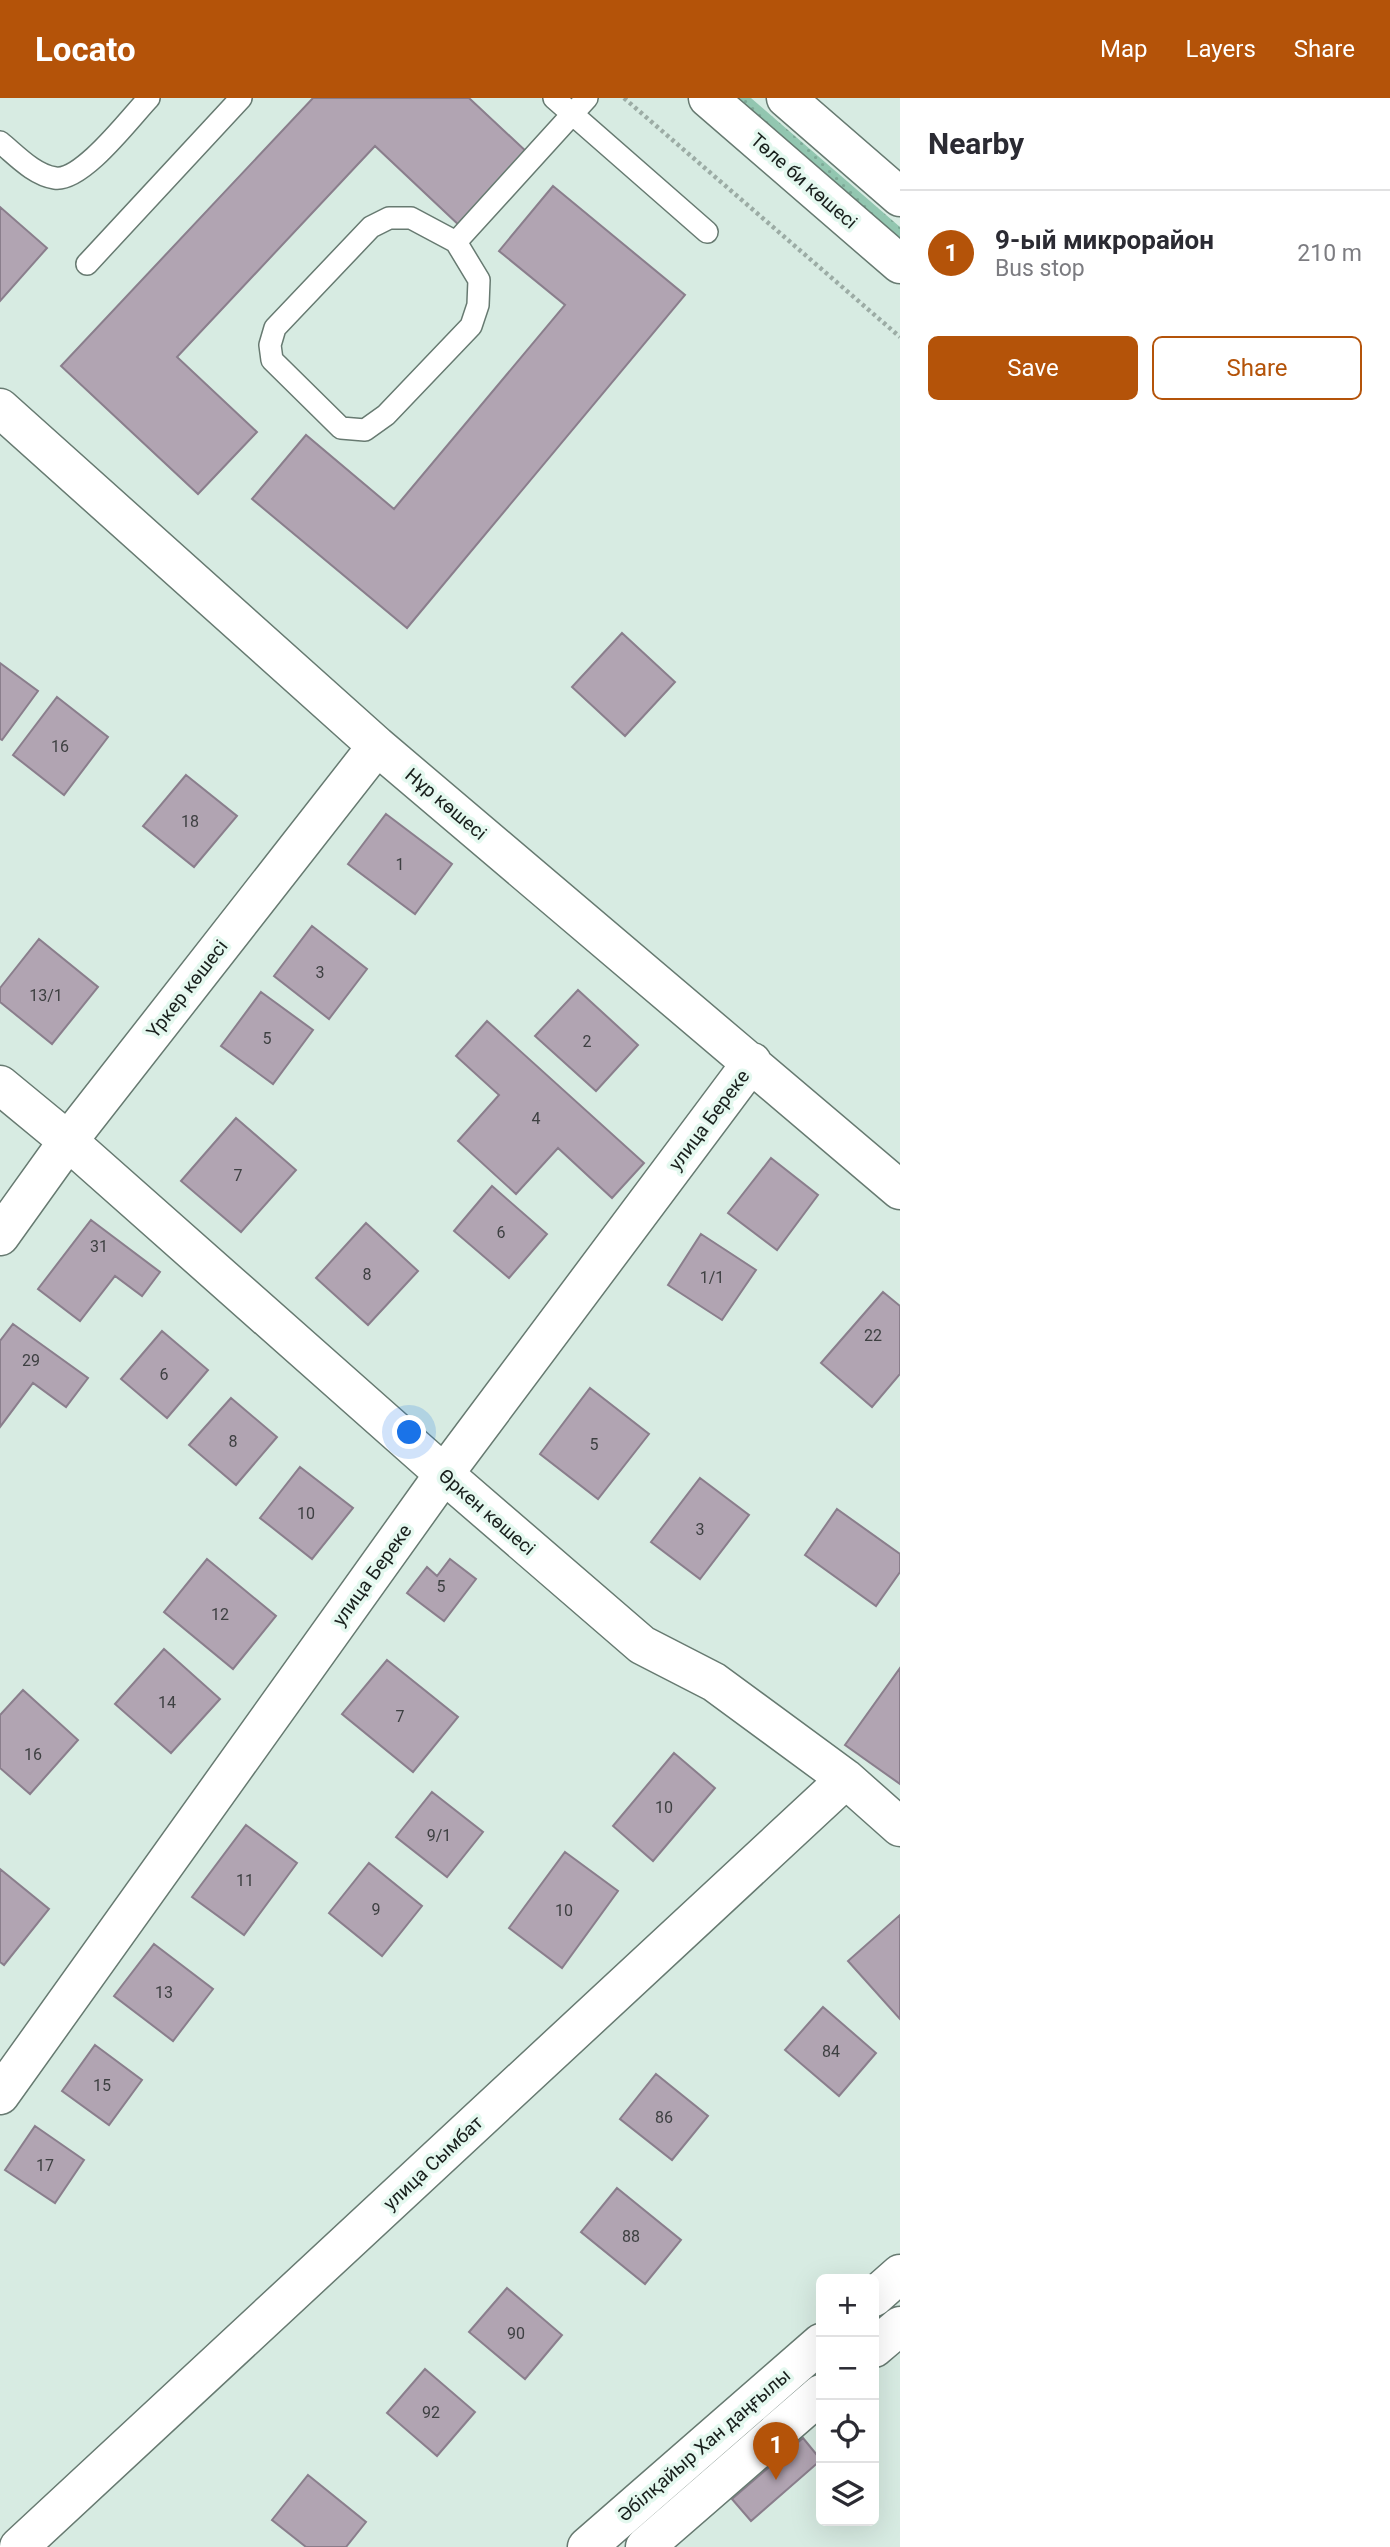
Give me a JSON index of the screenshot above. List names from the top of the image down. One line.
{"streets":{"street":["Төле би көшесі","Нұр көшесі","Үркер көшесі","улица Береке","Өркен көшесі","улица Сымбат","Әбілқайыр Хан даңғылы"]},"crossings":[["Нұр көшесі","Үркер көшесі"],["Нұр көшесі","улица Береке"],["Үркер көшесі","Өркен көшесі"],["улица Береке","Өркен көшесі"],["Өркен көшесі","улица Сымбат"]],"house_numbers":["16","18","1","3","13/1","5","2","4","7","6","31","8","1/1","22","29","6","8","5","10","3","5","12","14","7","16","10","9/1","11","9","10","13","84","15","86","17","88","90","92"],"page":{"header":"Locato","nav":["Map","Layers","Share"],"heading":"Nearby","list":[{"mark":"1","name":"9-ый микрорайон","note":"Bus stop","value":"210 m"}],"buttons":["Save","Share"],"map_buttons":["+","−"],"pins":"1"}}
